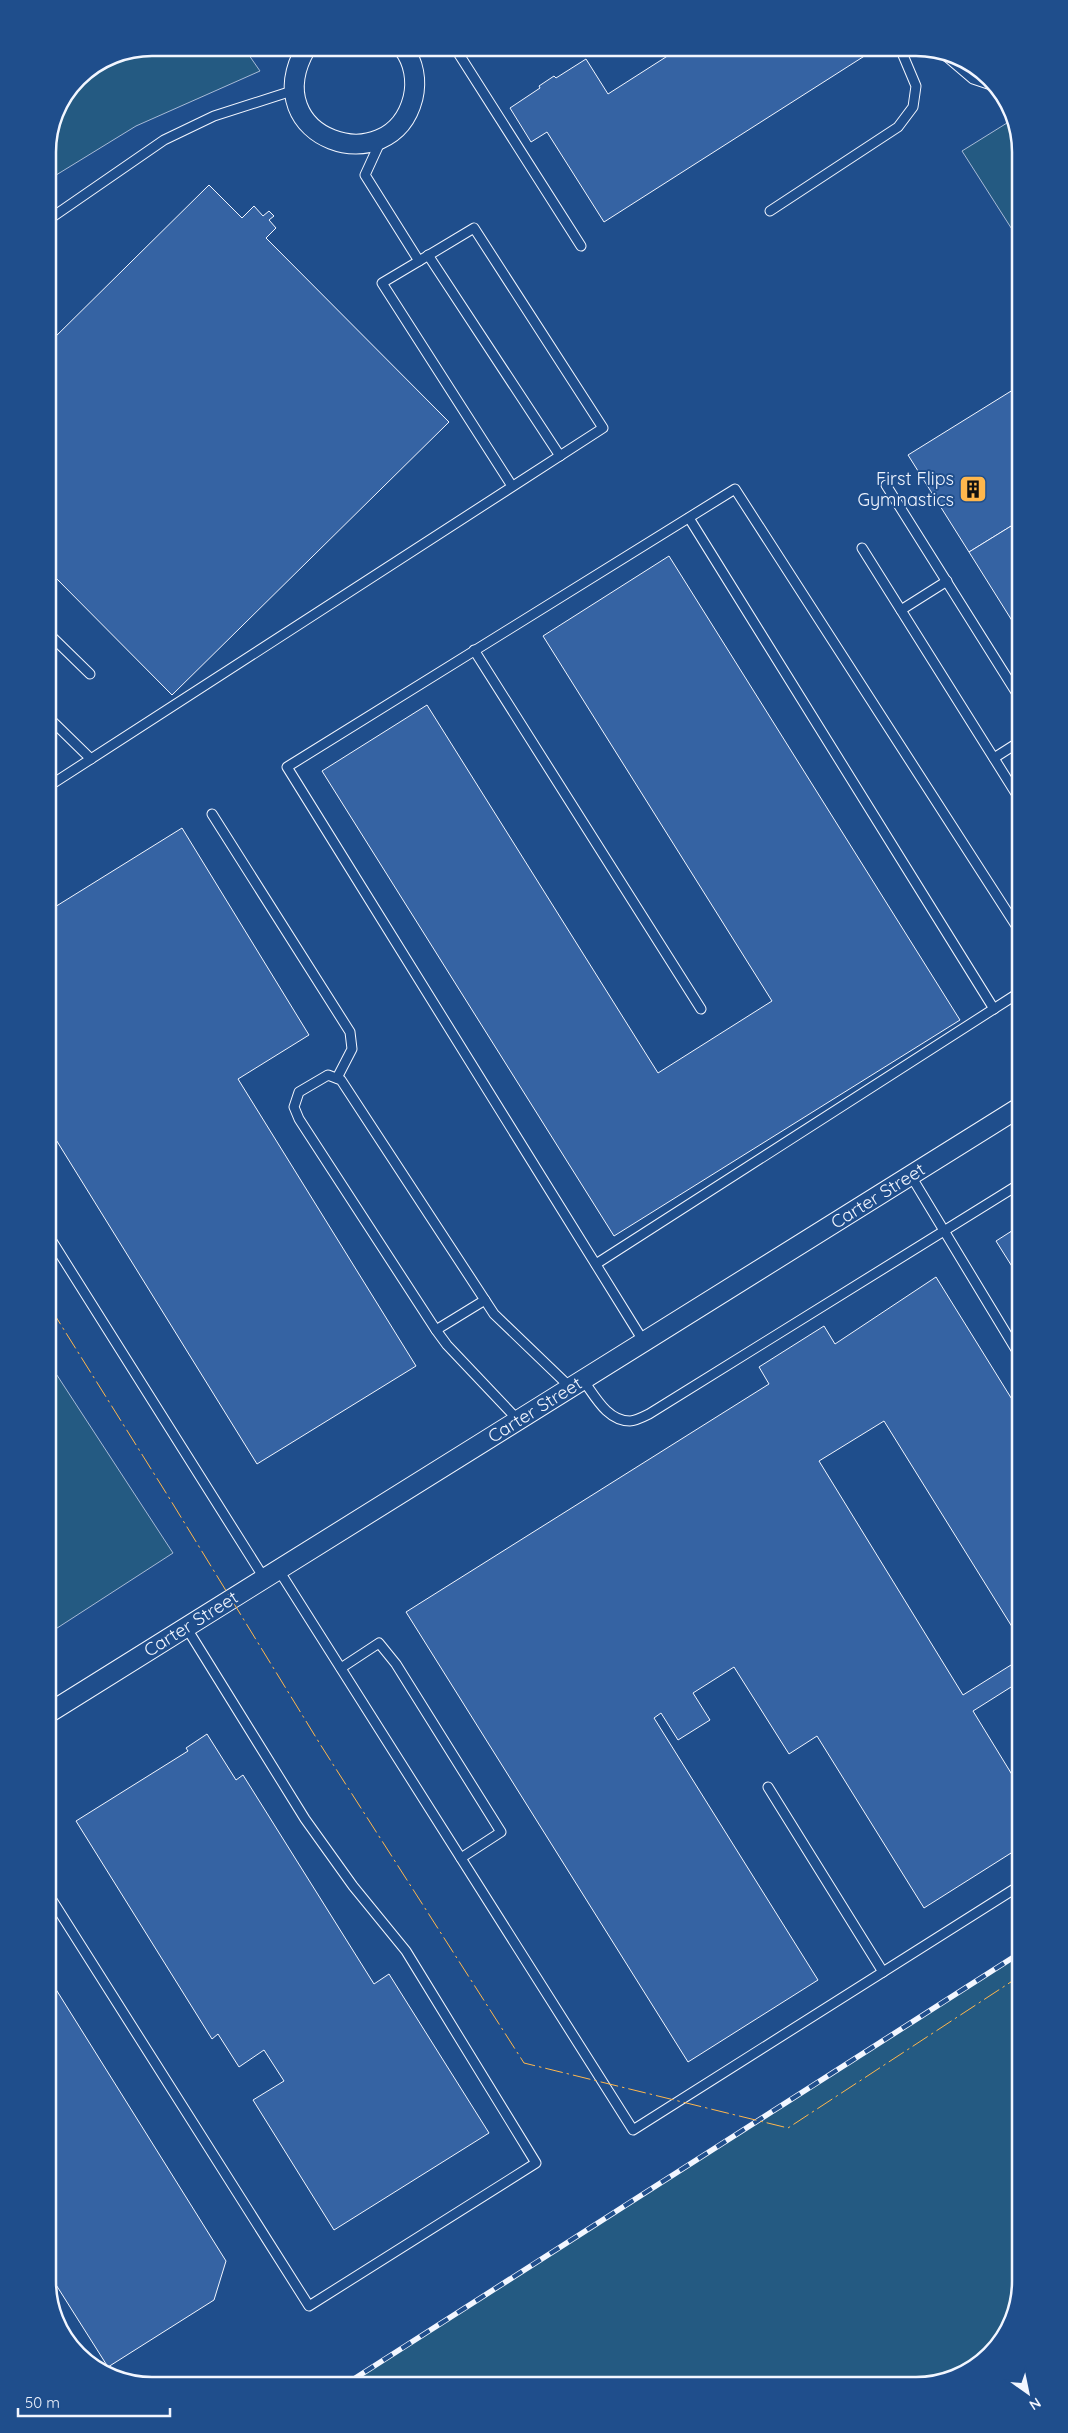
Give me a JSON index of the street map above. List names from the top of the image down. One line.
{"streets":{"street":["Carter Street"]},"places":{"building":["First Flips Gymnastics"]},"scale_bar":"50 m","north":"bottom right"}
